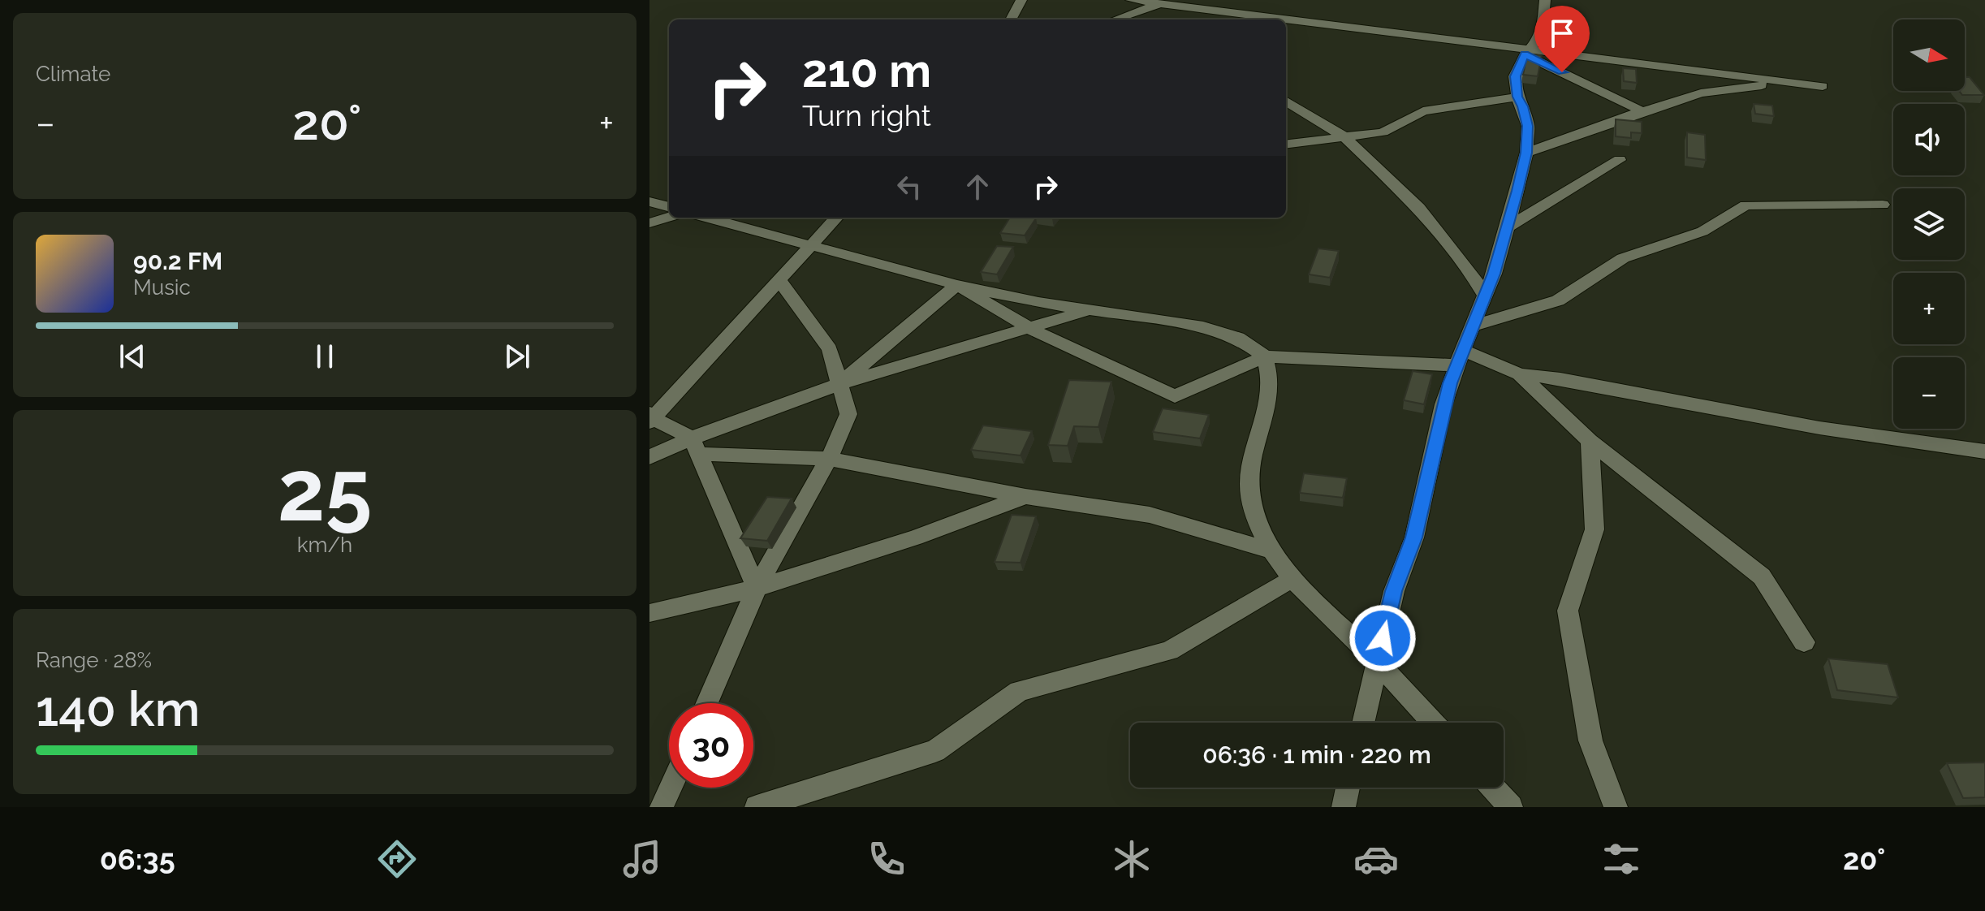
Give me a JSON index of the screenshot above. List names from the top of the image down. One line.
{"north":"right","page":{"tile":["Climate",["25","km/h"],["Range · 28%","140 km"]],"map_buttons":["+","−"],"turn":["210 m","Turn right"],"heat":["−","20°","+"],"song":["90.2 FM","Music"],"limit":"30","trip":"06:36 · 1 min · 220 m","tabs":["06:35","20°"]}}
